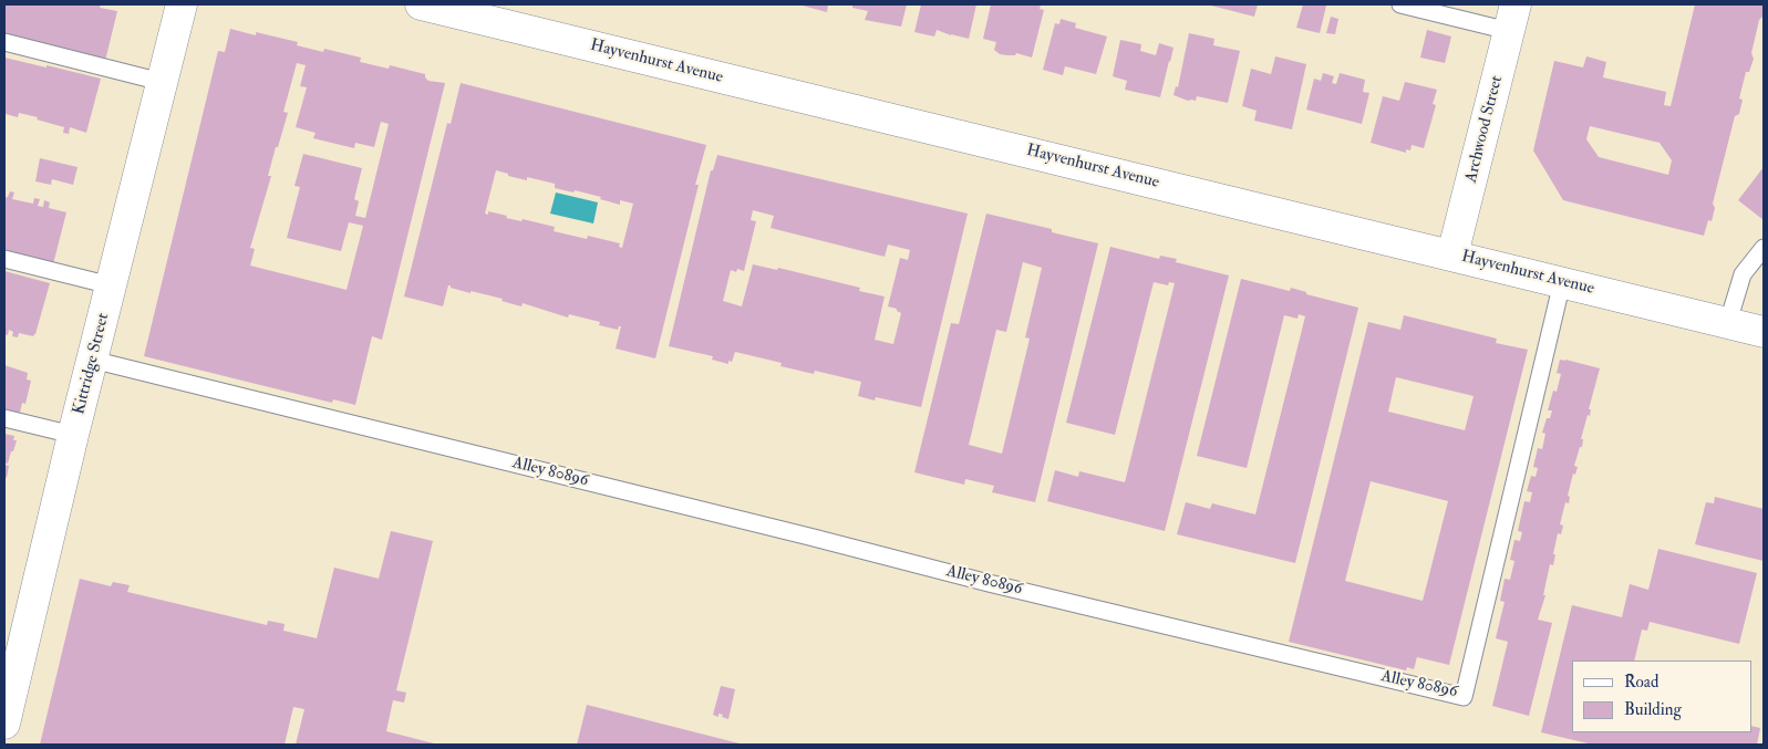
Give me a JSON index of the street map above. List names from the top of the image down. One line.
{"streets":{"main road":["Hayvenhurst Avenue","Archwood Street","Kittridge Street"],"lane":["Alley 80896"]},"crossings":[["Hayvenhurst Avenue","Archwood Street"],["Hayvenhurst Avenue","Alley 80896"],["Kittridge Street","Alley 80896"]],"legend":["Road","Building"]}
